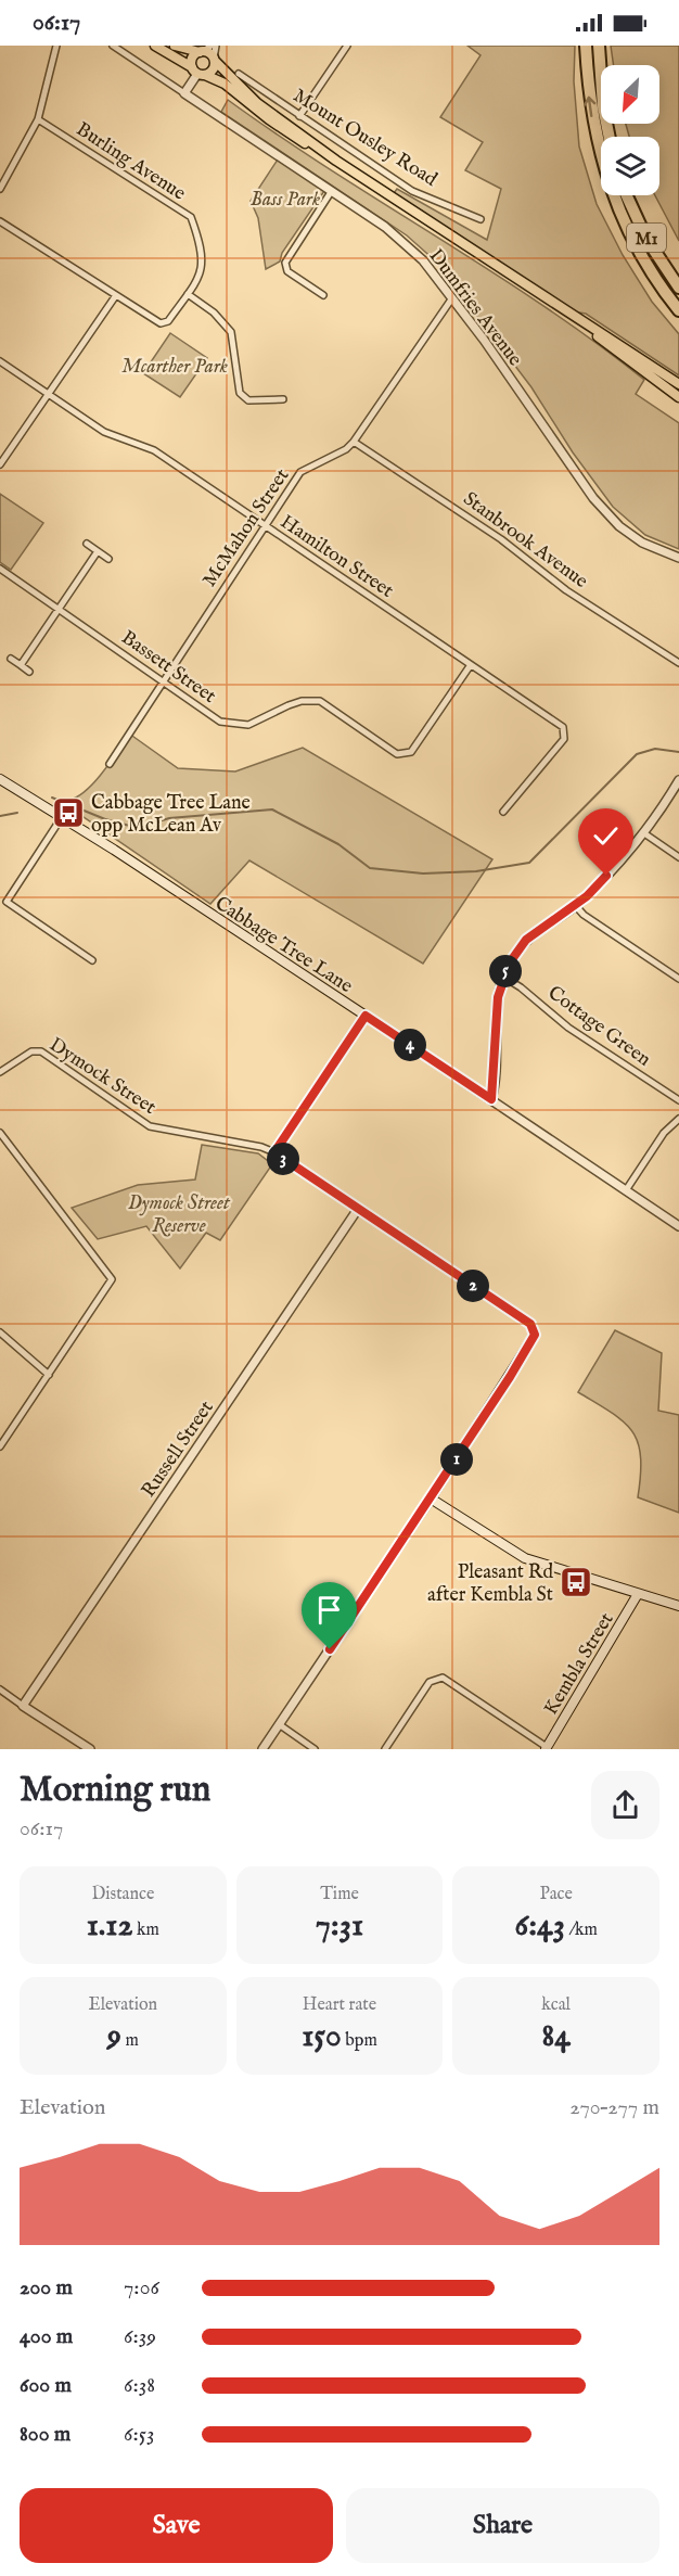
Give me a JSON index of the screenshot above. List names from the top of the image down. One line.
{"streets":{"highway":["M1"],"main road":["Mount Ousley Road","Cabbage Tree Lane","Dymock Street","Kembla Street"],"street":["Burling Avenue","Dumfries Avenue","McMahon Street","Stanbrook Avenue","Hamilton Street","Bassett Street","Cottage Green","Russell Street"]},"crossings":[["Dumfries Avenue","McMahon Street"],["McMahon Street","Stanbrook Avenue"],["McMahon Street","Hamilton Street"],["McMahon Street","Bassett Street"],["Hamilton Street","Bassett Street"],["Dymock Street","Russell Street"]],"parks":["Bass Park","Mcarther Park","Dymock Street Reserve"],"places":{"bus stop":["Cabbage Tree Lane opp McLean Av","Pleasant Rd after Kembla St"]},"north":"bottom left","page":{"status":"06:17","pins":["5","4","3","2","1"],"heading":["Morning run","06:17"],"stats":[["Distance","1.12 km"],["Time","7:31"],["Pace","6:43 /km"],["Elevation","9 m"],["Heart rate","150 bpm"],["kcal","84"]],"chart":["Elevation","270–277 m"],"list":[{"name":"200 m","note":"7:06"},{"name":"400 m","note":"6:39"},{"name":"600 m","note":"6:38"},{"name":"800 m","note":"6:53"}],"buttons":["Save","Share"]}}
